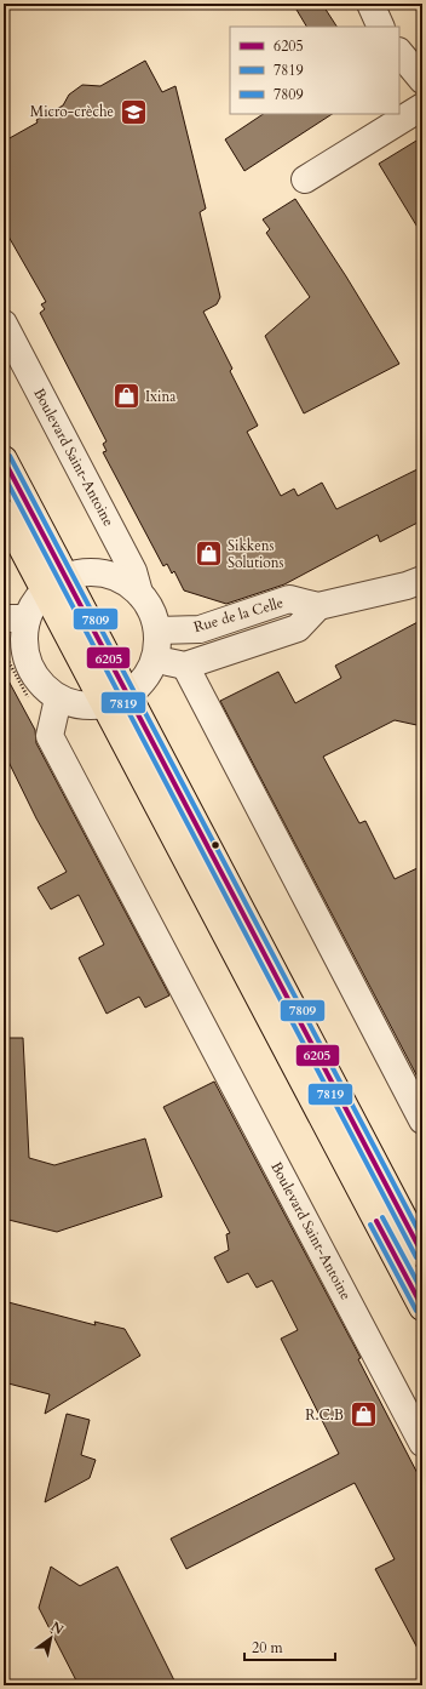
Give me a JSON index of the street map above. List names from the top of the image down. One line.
{"streets":{"street":["Boulevard Saint-Antoine","Rue de la Celle"]},"crossings":[["Boulevard Saint-Antoine","Rue de la Celle"]],"places":{"school or university":["Micro-crèche"],"shop":["Ixina","Sikkens Solutions","R.C.B"]},"lines":["transit line 7809","transit line 6205","transit line 7819"],"legend":["6205","7819","7809"],"scale_bar":"20 m","north":"top right"}
